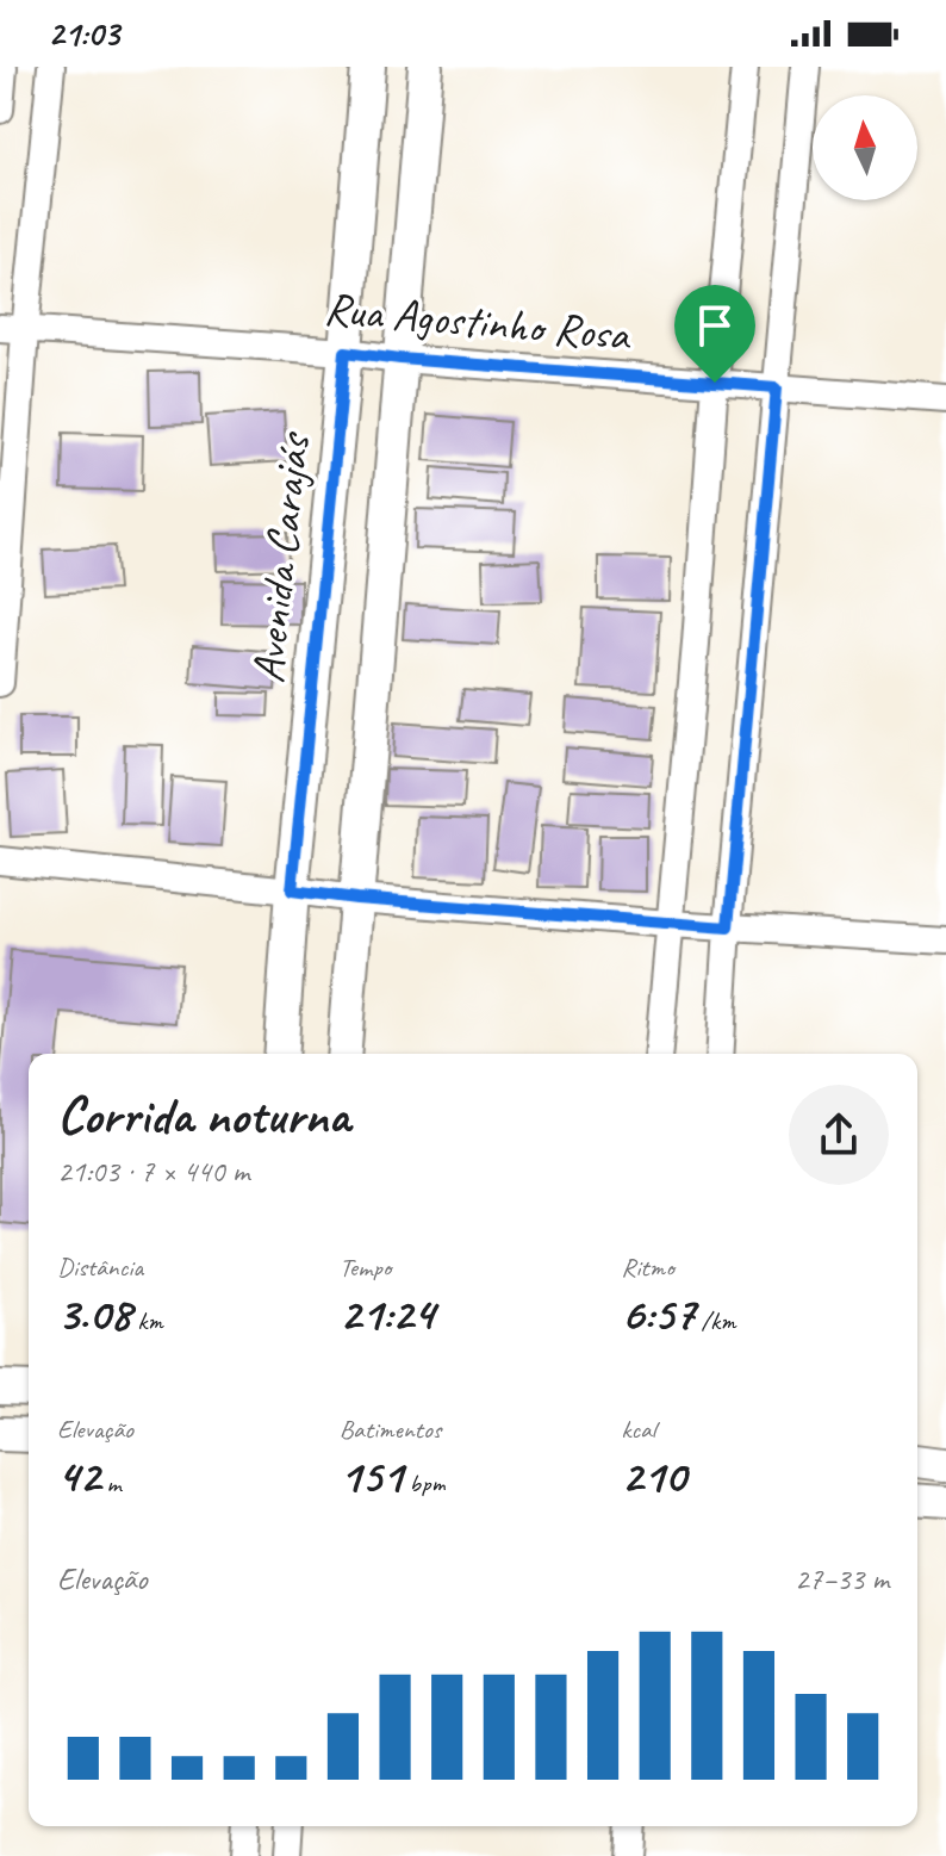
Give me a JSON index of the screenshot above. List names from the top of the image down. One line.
{"streets":{"street":["Rua Agostinho Rosa","Avenida Carajás"]},"crossings":[["Rua Agostinho Rosa","Avenida Carajás"]],"north":"top","page":{"status":"21:03","heading":["Corrida noturna","21:03 · 7 × 440 m"],"stats":[["Distância","3.08 km"],["Tempo","21:24"],["Ritmo","6:57 /km"],["Elevação","42 m"],["Batimentos","151 bpm"],["kcal","210"]],"chart":["Elevação","27–33 m"]}}
